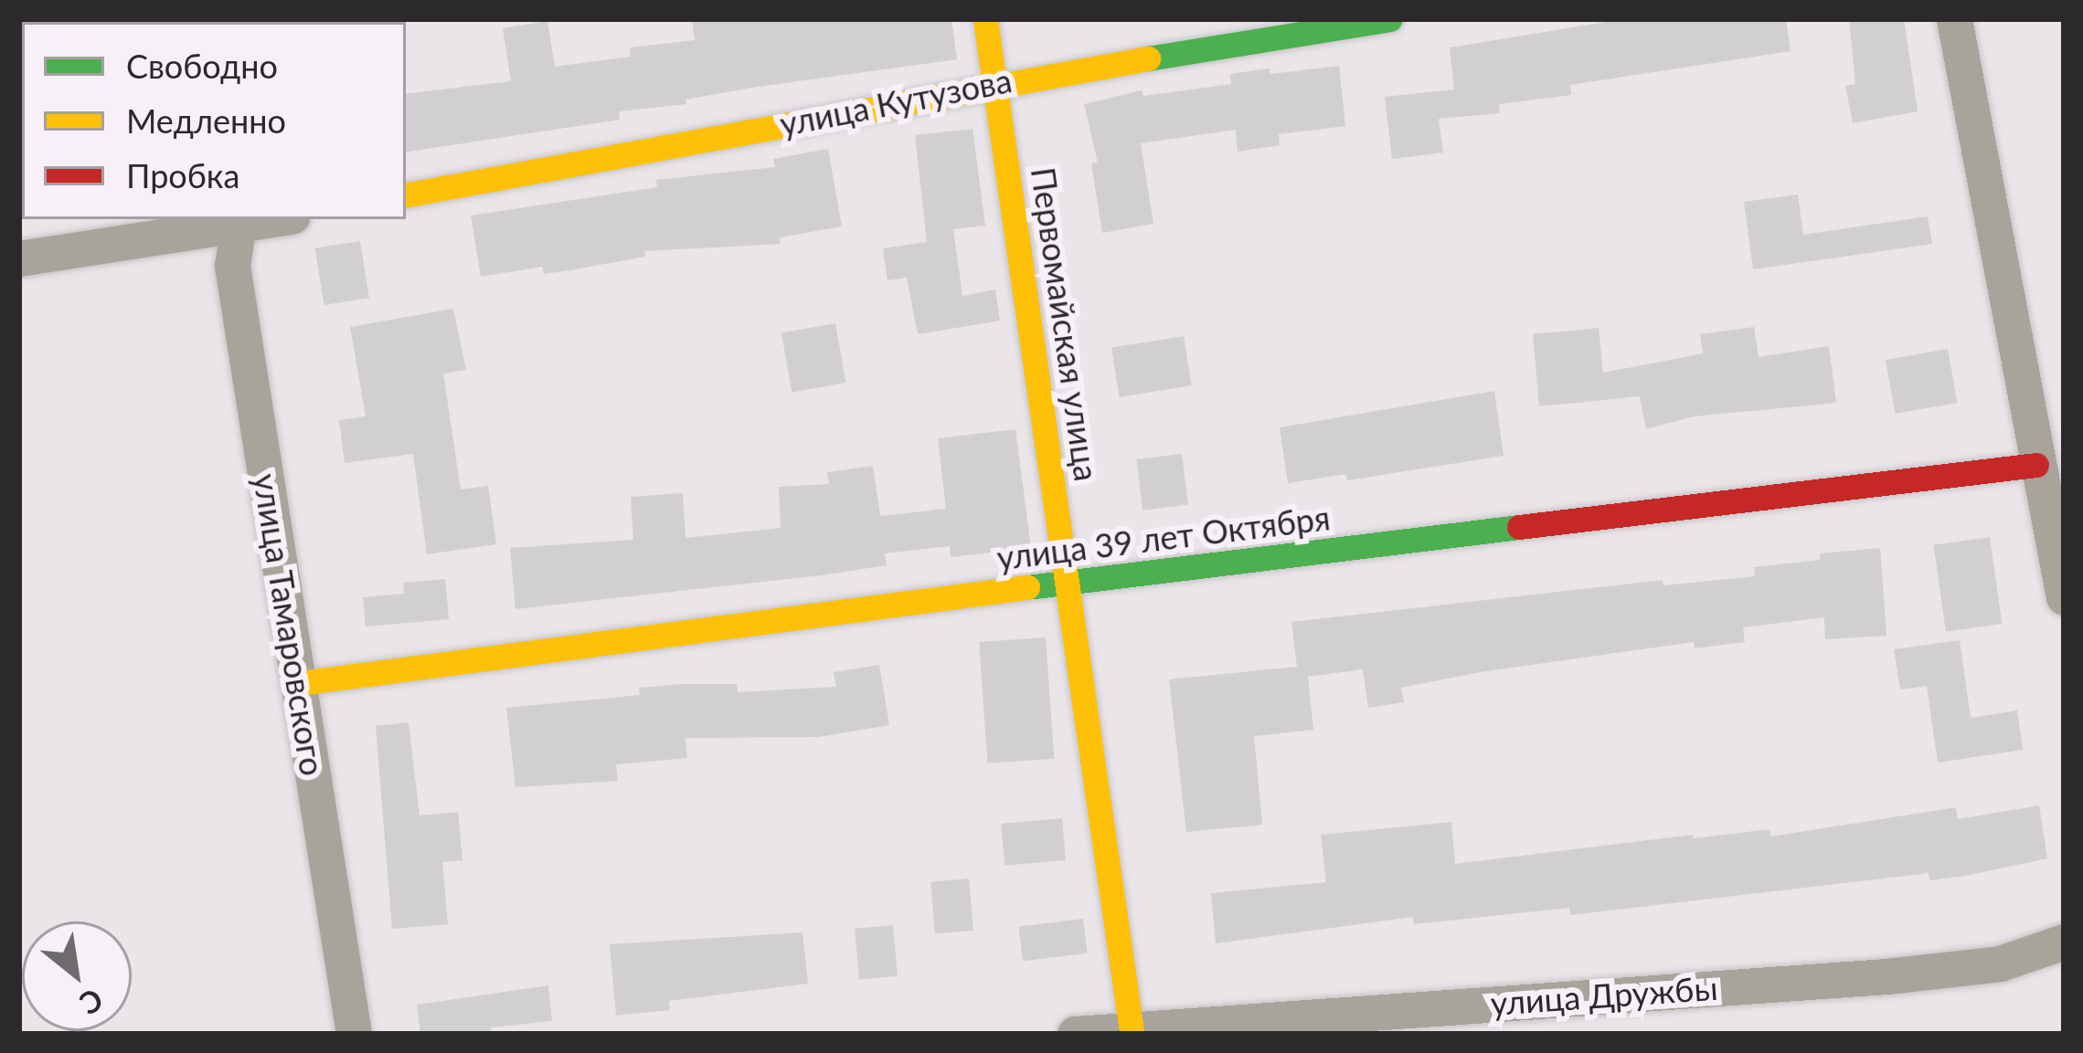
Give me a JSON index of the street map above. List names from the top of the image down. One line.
{"streets":{"street":["улица Кутузова","Первомайская улица","улица 39 лет Октября","улица Тамаровского","улица Дружбы"]},"crossings":[["улица Кутузова","Первомайская улица"],["Первомайская улица","улица 39 лет Октября"],["Первомайская улица","улица Дружбы"],["улица 39 лет Октября","улица Тамаровского"]],"legend":["Свободно","Медленно","Пробка"],"north":"bottom right"}
